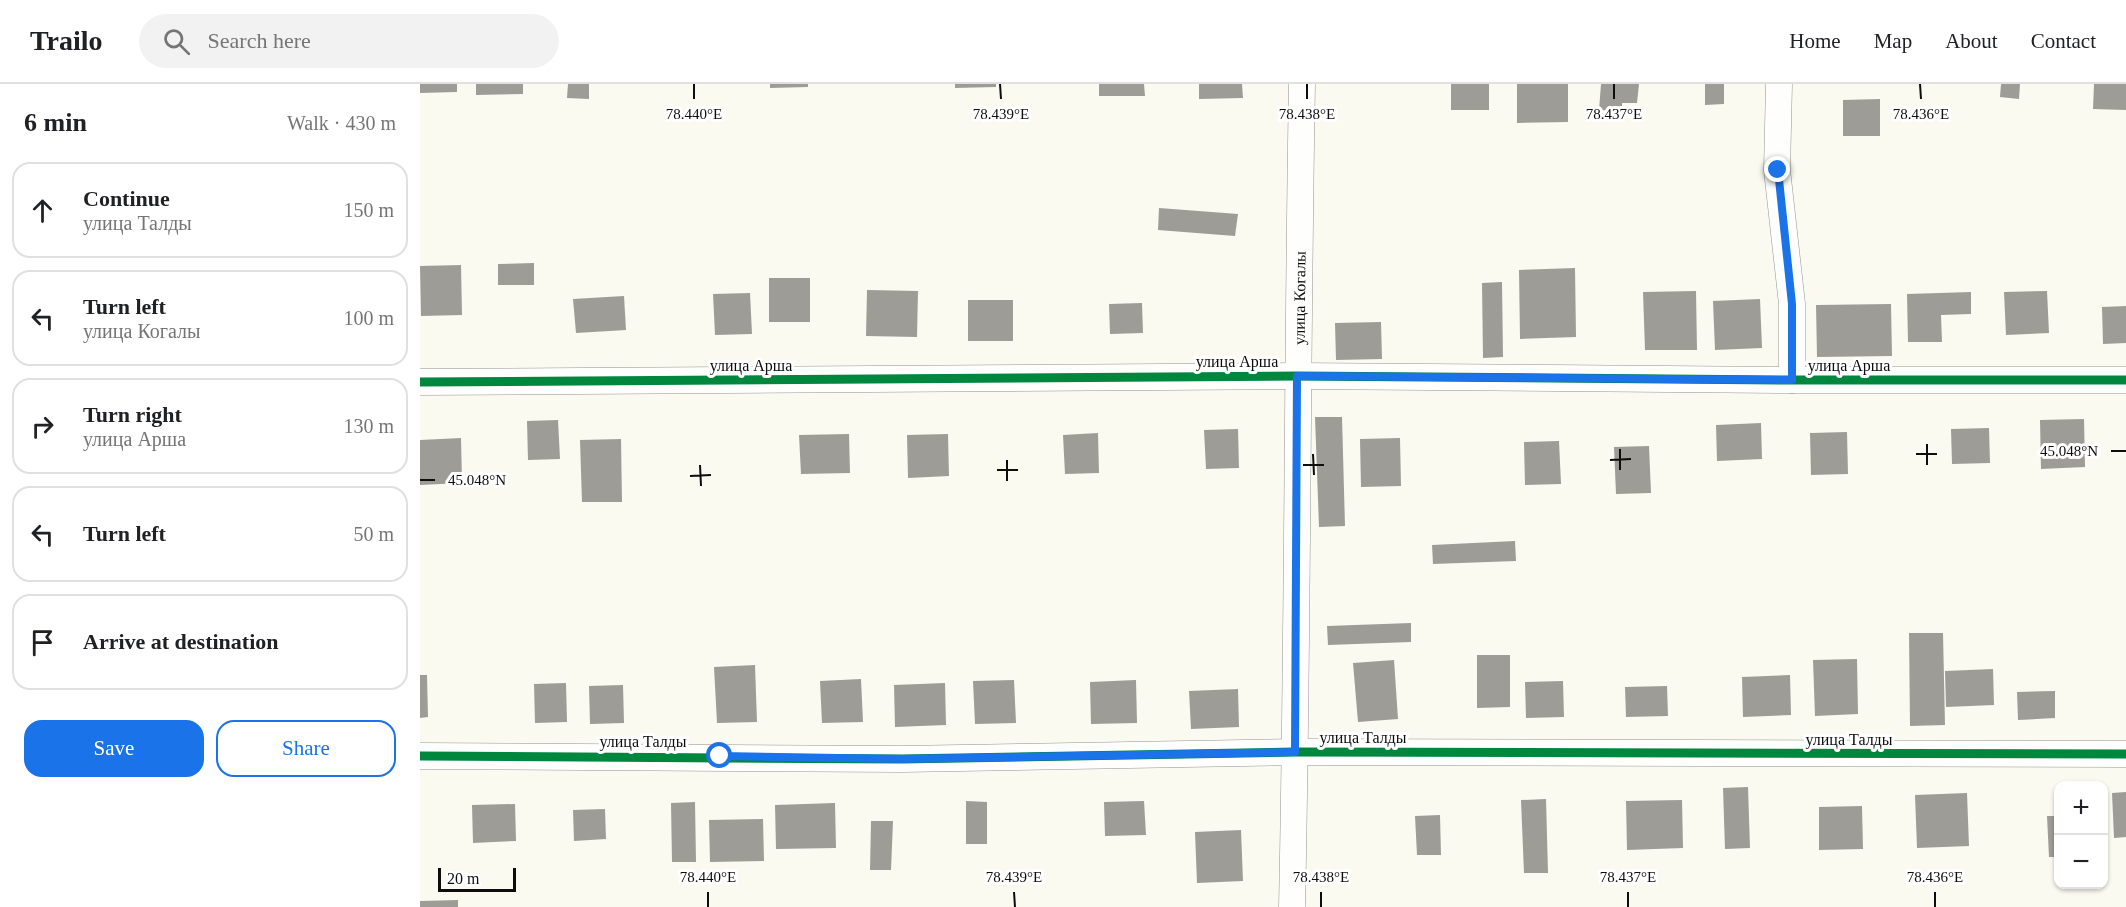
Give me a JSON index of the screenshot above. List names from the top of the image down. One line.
{"streets":{"street":["улица Когалы","улица Арша","улица Талды"]},"crossings":[["улица Когалы","улица Арша"],["улица Когалы","улица Талды"]],"scale_bar":"20 m","page":{"header":"Trailo","search":"Search here","nav":["Home","Map","About","Contact"],"heading":["6 min","Walk · 430 m"],"list":[["Continue","улица Талды","150 m"],["Turn left","улица Когалы","100 m"],["Turn right","улица Арша","130 m"],["Turn left","50 m"],"Arrive at destination"],"buttons":["Save","Share"],"map_buttons":["+","−"],"scale":"20 m"},"coordinates":["78.440°E","78.439°E","78.438°E","78.437°E","78.436°E","45.048°N"]}
